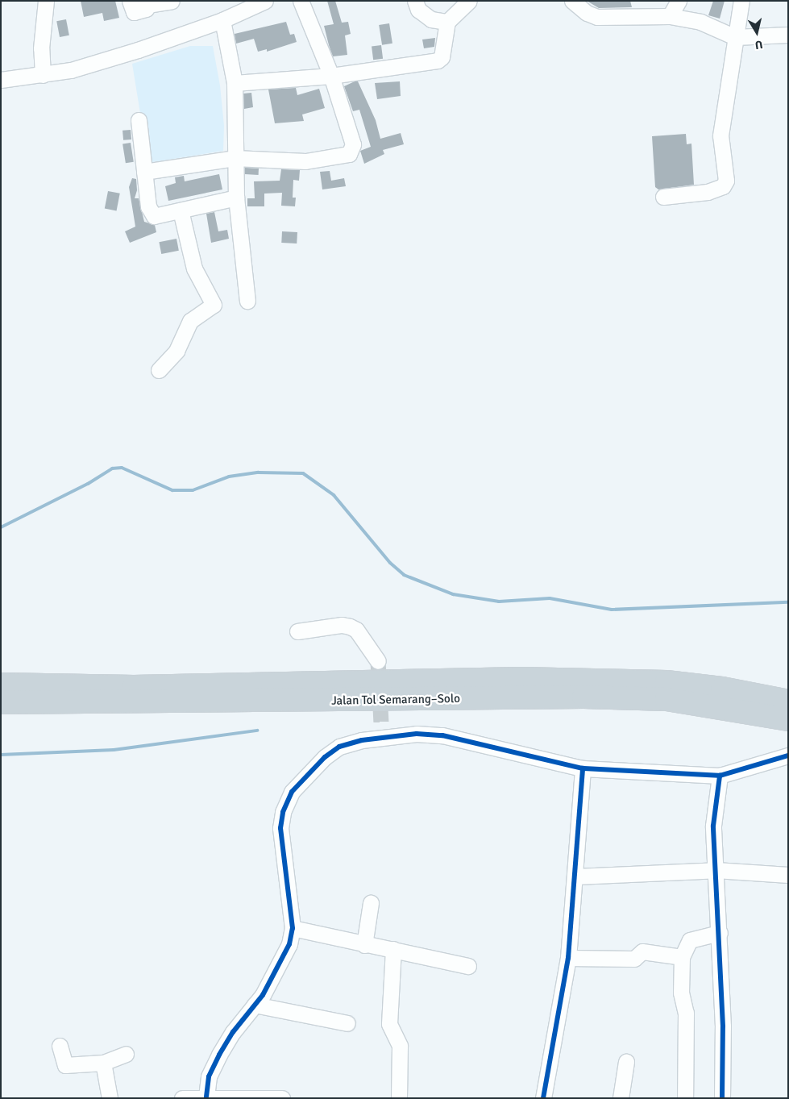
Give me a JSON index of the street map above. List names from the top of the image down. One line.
{"streets":{"highway":["Jalan Tol Semarang–Solo"]},"north":"bottom"}
